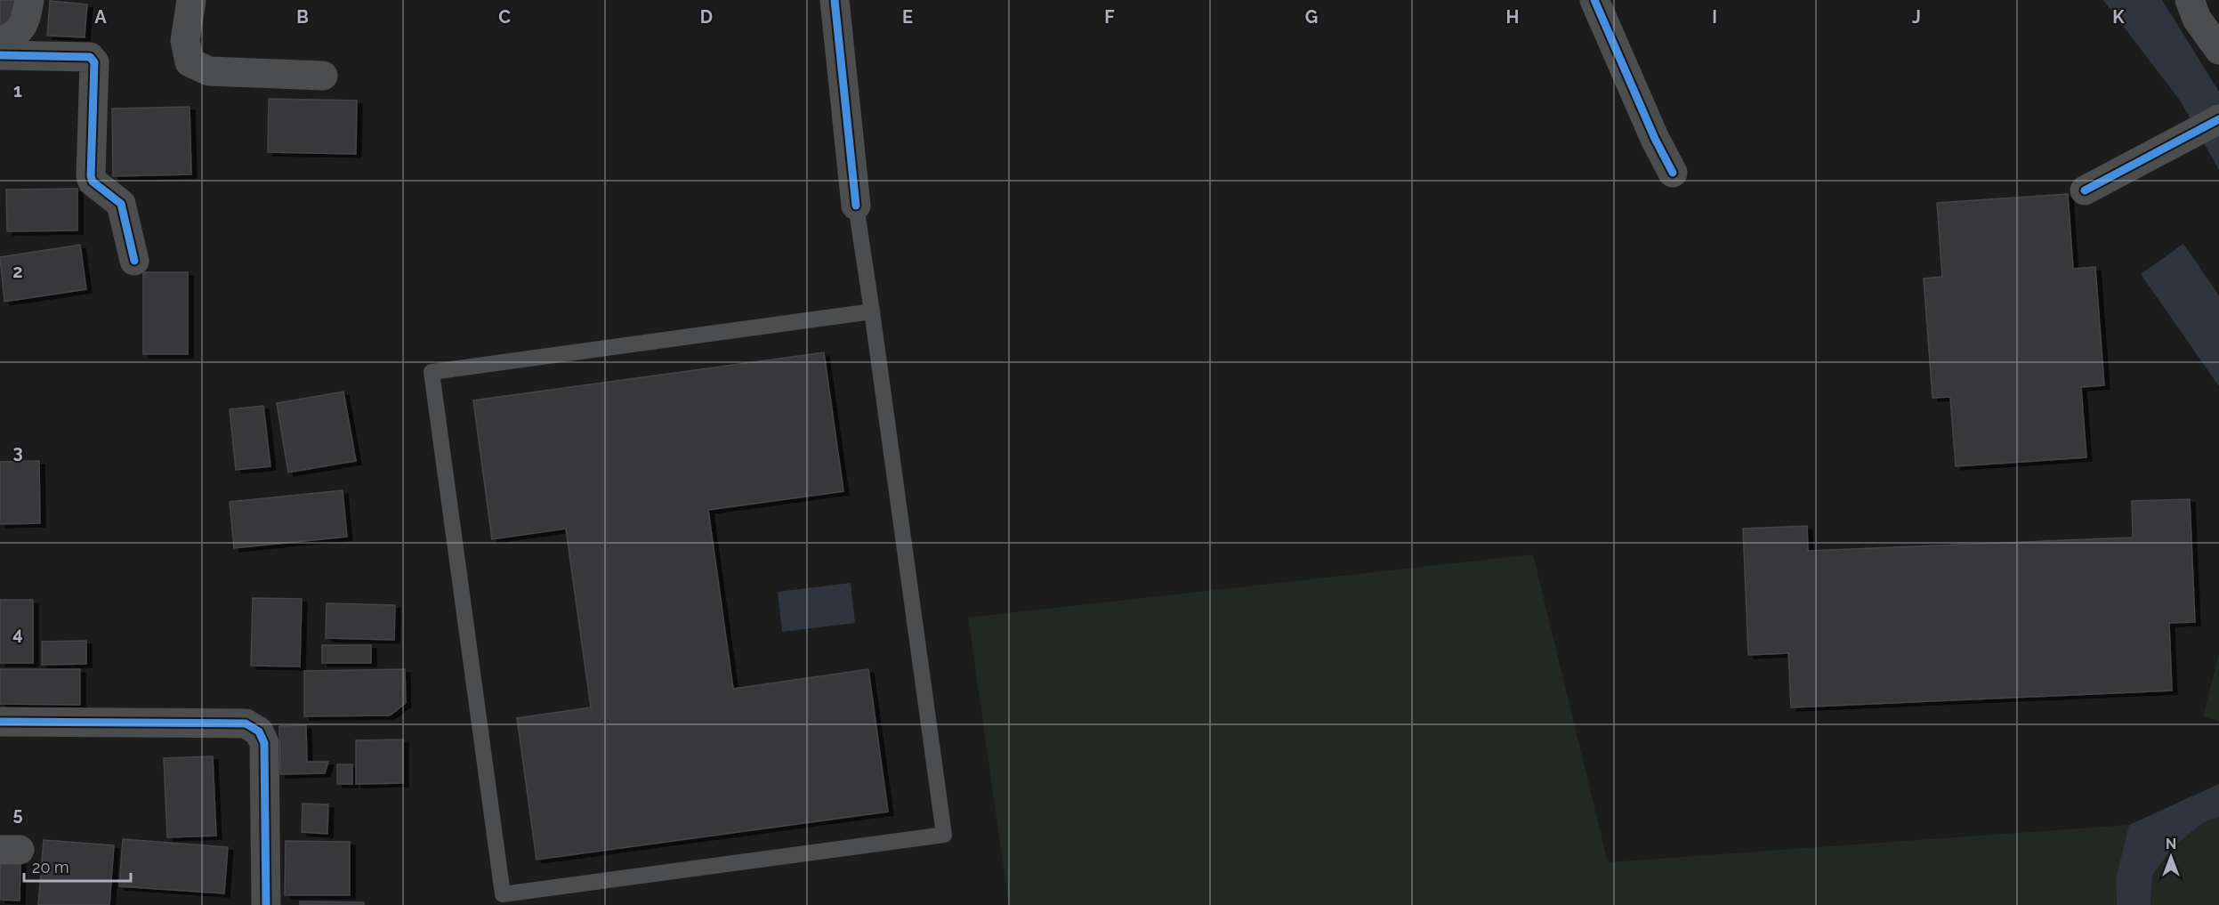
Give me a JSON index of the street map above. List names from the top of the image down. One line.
{"scale_bar":"20 m","north":"top","grid":{"columns":["A","B","C","D","E","F","G","H","I","J","K"],"rows":["1","2","3","4","5"]}}
